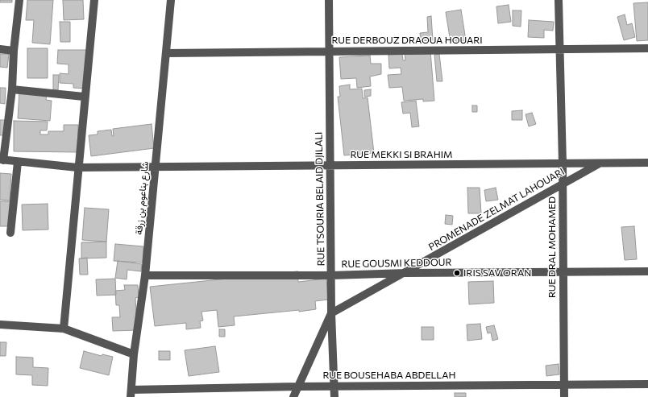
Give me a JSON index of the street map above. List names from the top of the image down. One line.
{"streets":{"street":["RUE DERBOUZ DRAOUA HOUARI","RUE MEKKI SI BRAHIM","شارع بناعوم بن زرقة","RUE TSOURIA BELAID DJILALI","PROMENADE ZELMAT LAHOUARI","RUE DRAL MOHAMED","RUE GOUSMI KEDDOUR","RUE BOUSEHABA ABDELLAH"]},"crossings":[["RUE DERBOUZ DRAOUA HOUARI","شارع بناعوم بن زرقة"],["RUE DERBOUZ DRAOUA HOUARI","RUE TSOURIA BELAID DJILALI"],["RUE DERBOUZ DRAOUA HOUARI","RUE DRAL MOHAMED"],["RUE MEKKI SI BRAHIM","شارع بناعوم بن زرقة"],["RUE MEKKI SI BRAHIM","RUE TSOURIA BELAID DJILALI"],["RUE MEKKI SI BRAHIM","PROMENADE ZELMAT LAHOUARI"],["RUE MEKKI SI BRAHIM","RUE DRAL MOHAMED"],["شارع بناعوم بن زرقة","RUE GOUSMI KEDDOUR"],["شارع بناعوم بن زرقة","RUE BOUSEHABA ABDELLAH"],["RUE TSOURIA BELAID DJILALI","PROMENADE ZELMAT LAHOUARI"],["RUE TSOURIA BELAID DJILALI","RUE GOUSMI KEDDOUR"],["RUE TSOURIA BELAID DJILALI","RUE BOUSEHABA ABDELLAH"],["PROMENADE ZELMAT LAHOUARI","RUE DRAL MOHAMED"],["PROMENADE ZELMAT LAHOUARI","RUE GOUSMI KEDDOUR"],["RUE DRAL MOHAMED","RUE GOUSMI KEDDOUR"],["RUE DRAL MOHAMED","RUE BOUSEHABA ABDELLAH"]],"places":["IRIS SAV ORAN"]}
